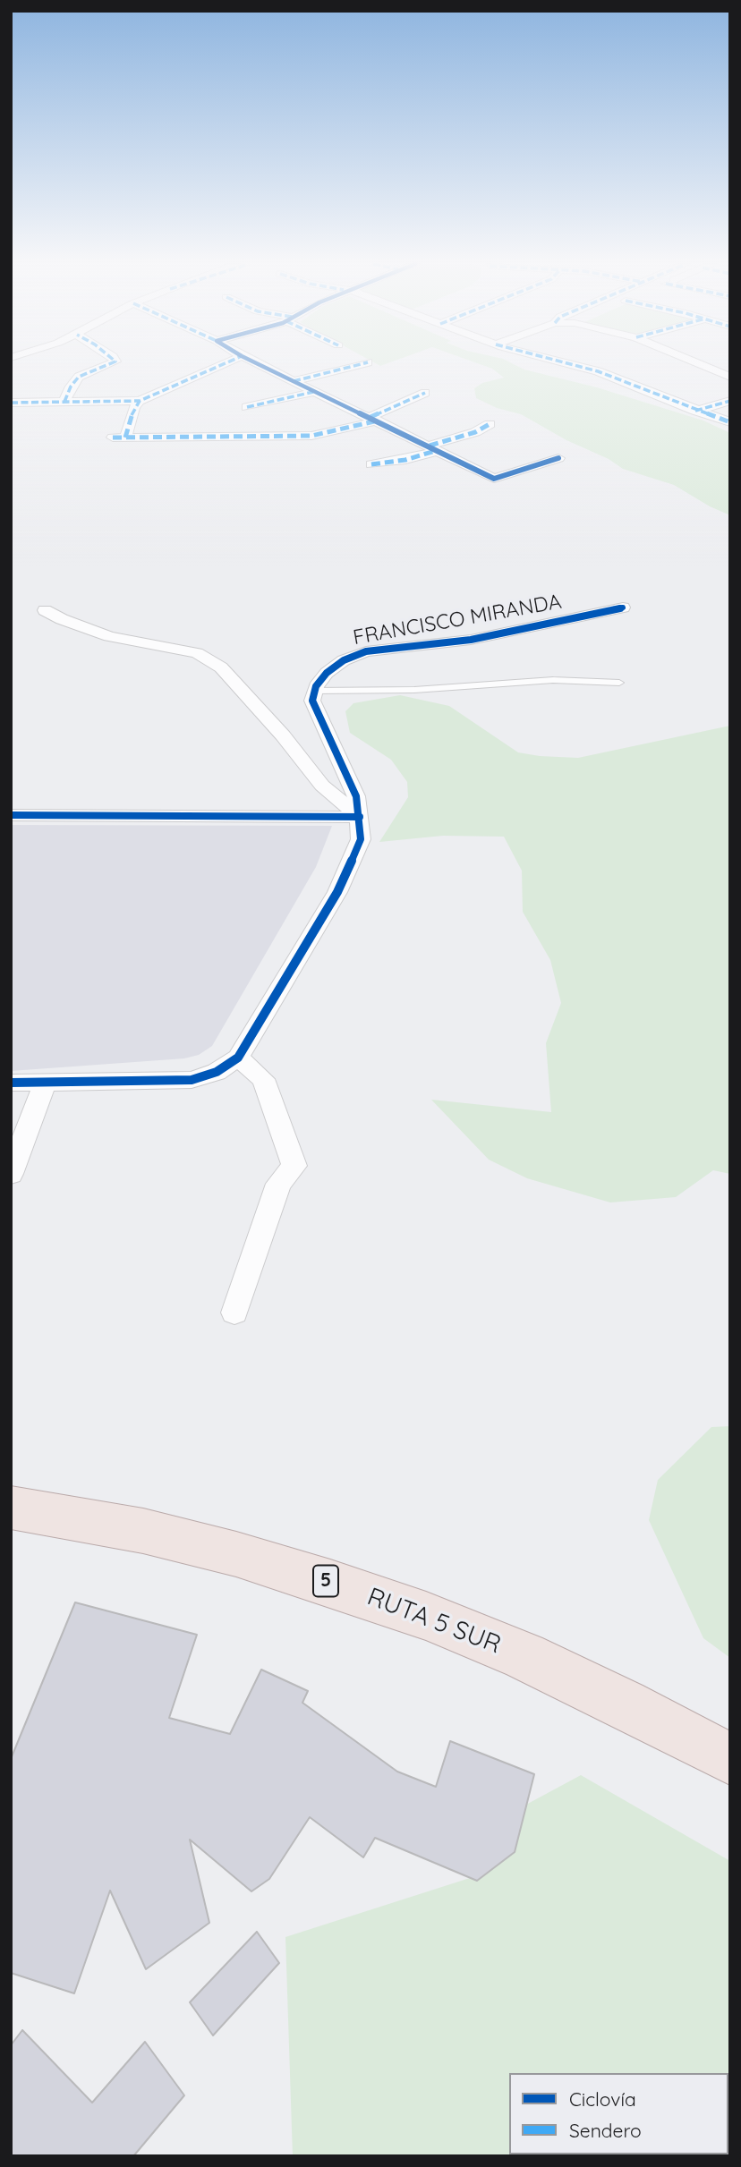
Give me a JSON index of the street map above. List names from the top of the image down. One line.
{"streets":{"highway":["5","RUTA 5 SUR"],"street":["FRANCISCO MIRANDA"]},"legend":["Ciclovía","Sendero"]}
